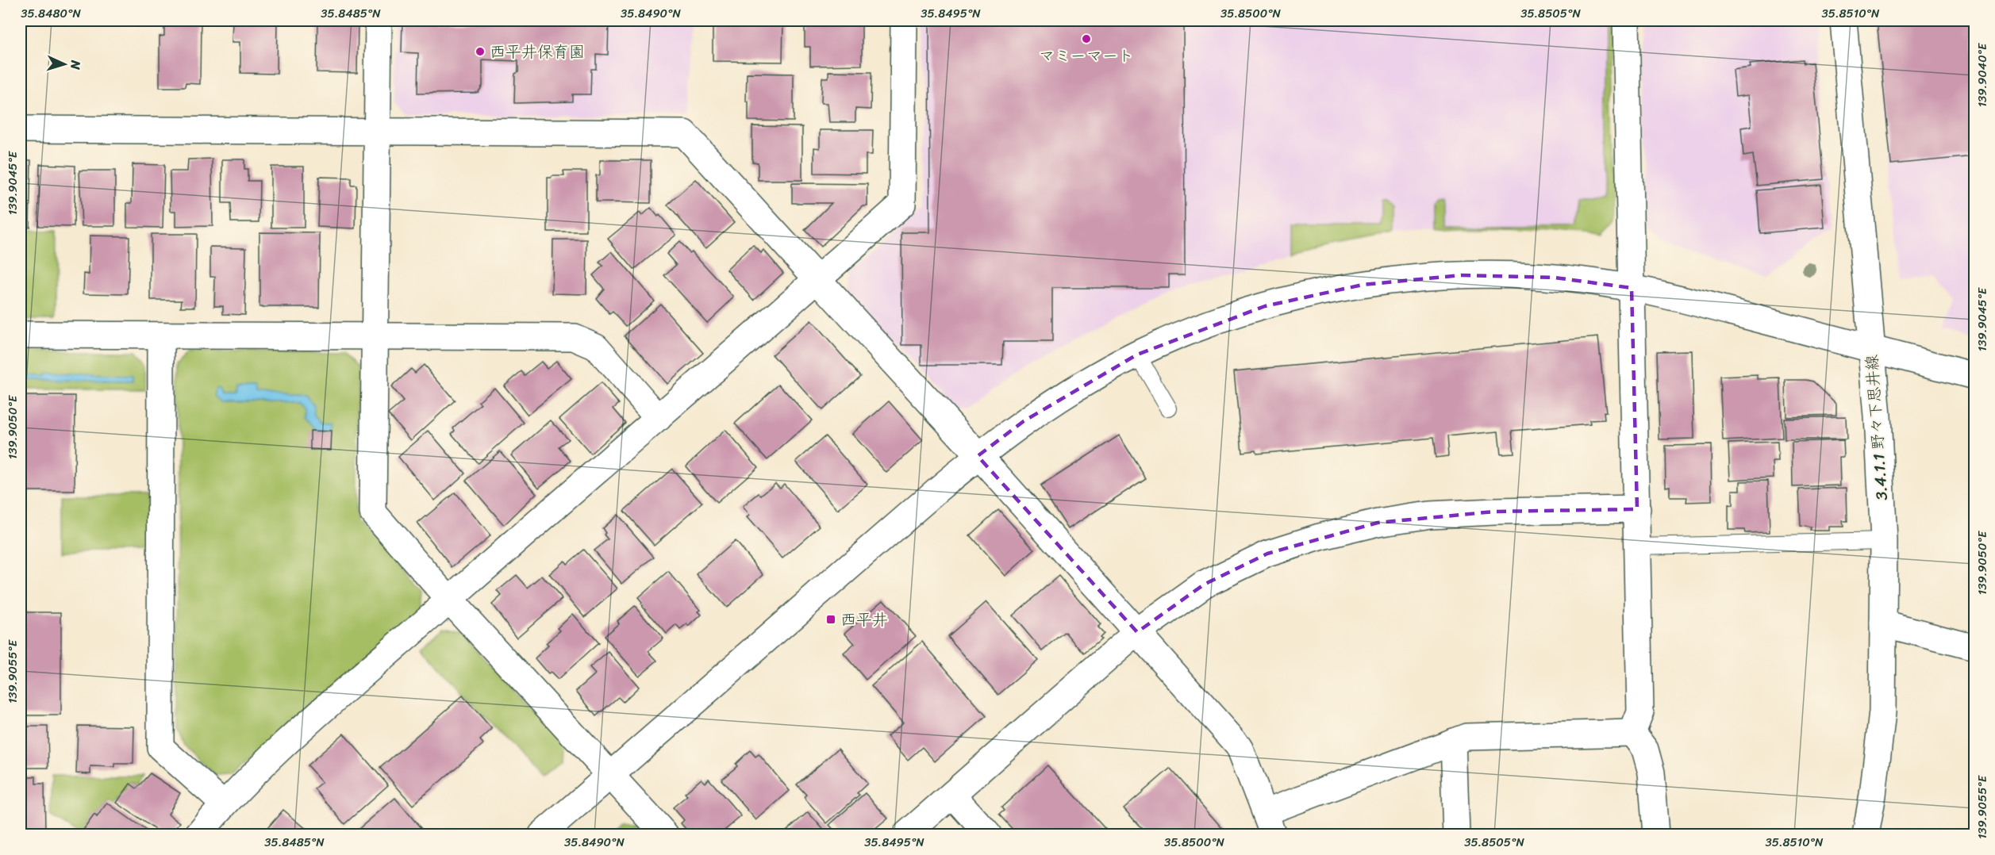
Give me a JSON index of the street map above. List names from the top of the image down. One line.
{"streets":{"street":["3.4.1.1 野々下思井線"]},"places":{"other":["マミーマート","西平井保育園"],"transit":["西平井"]},"north":"right","coordinates":["35.8480°N","35.8485°N","35.8490°N","35.8495°N","35.8500°N","35.8505°N","35.8510°N","139.9040°E","139.9045°E","139.9050°E","139.9055°E"]}
